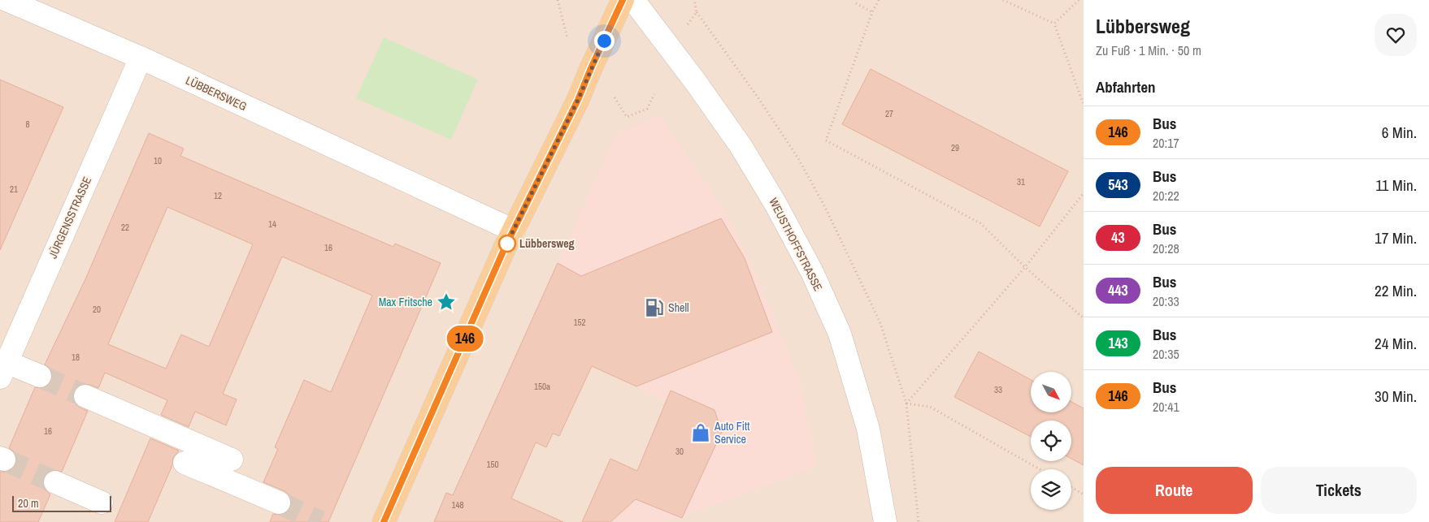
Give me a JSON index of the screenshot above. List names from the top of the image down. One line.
{"streets":{"street":["LÜBBERSWEG","JÜRGENSSTRASSE","WEUSTHOFFSTRASSE"]},"crossings":[["LÜBBERSWEG","JÜRGENSSTRASSE"]],"places":{"other":["Lübbersweg"],"place":["Max Fritsche"],"fuel station":["Shell"],"shop":["Auto Fitt Service"]},"lines":["bus line 146"],"house_numbers":["27","8","29","10","31","21","12","14","22","16","20","152","18","150a","33","16","30","150","148"],"scale_bar":"20 m","north":"bottom right","page":{"on_map":"146","heading":[["Lübbersweg","Zu Fuß · 1 Min. · 50 m"],"Abfahrten"],"list":[{"mark":"146","name":"Bus","note":"20:17","value":"6 Min."},{"mark":"543","name":"Bus","note":"20:22","value":"11 Min."},{"mark":"43","name":"Bus","note":"20:28","value":"17 Min."},{"mark":"443","name":"Bus","note":"20:33","value":"22 Min."},{"mark":"143","name":"Bus","note":"20:35","value":"24 Min."},{"mark":"146","name":"Bus","note":"20:41","value":"30 Min."}],"buttons":["Route","Tickets"],"scale":"20 m"}}
